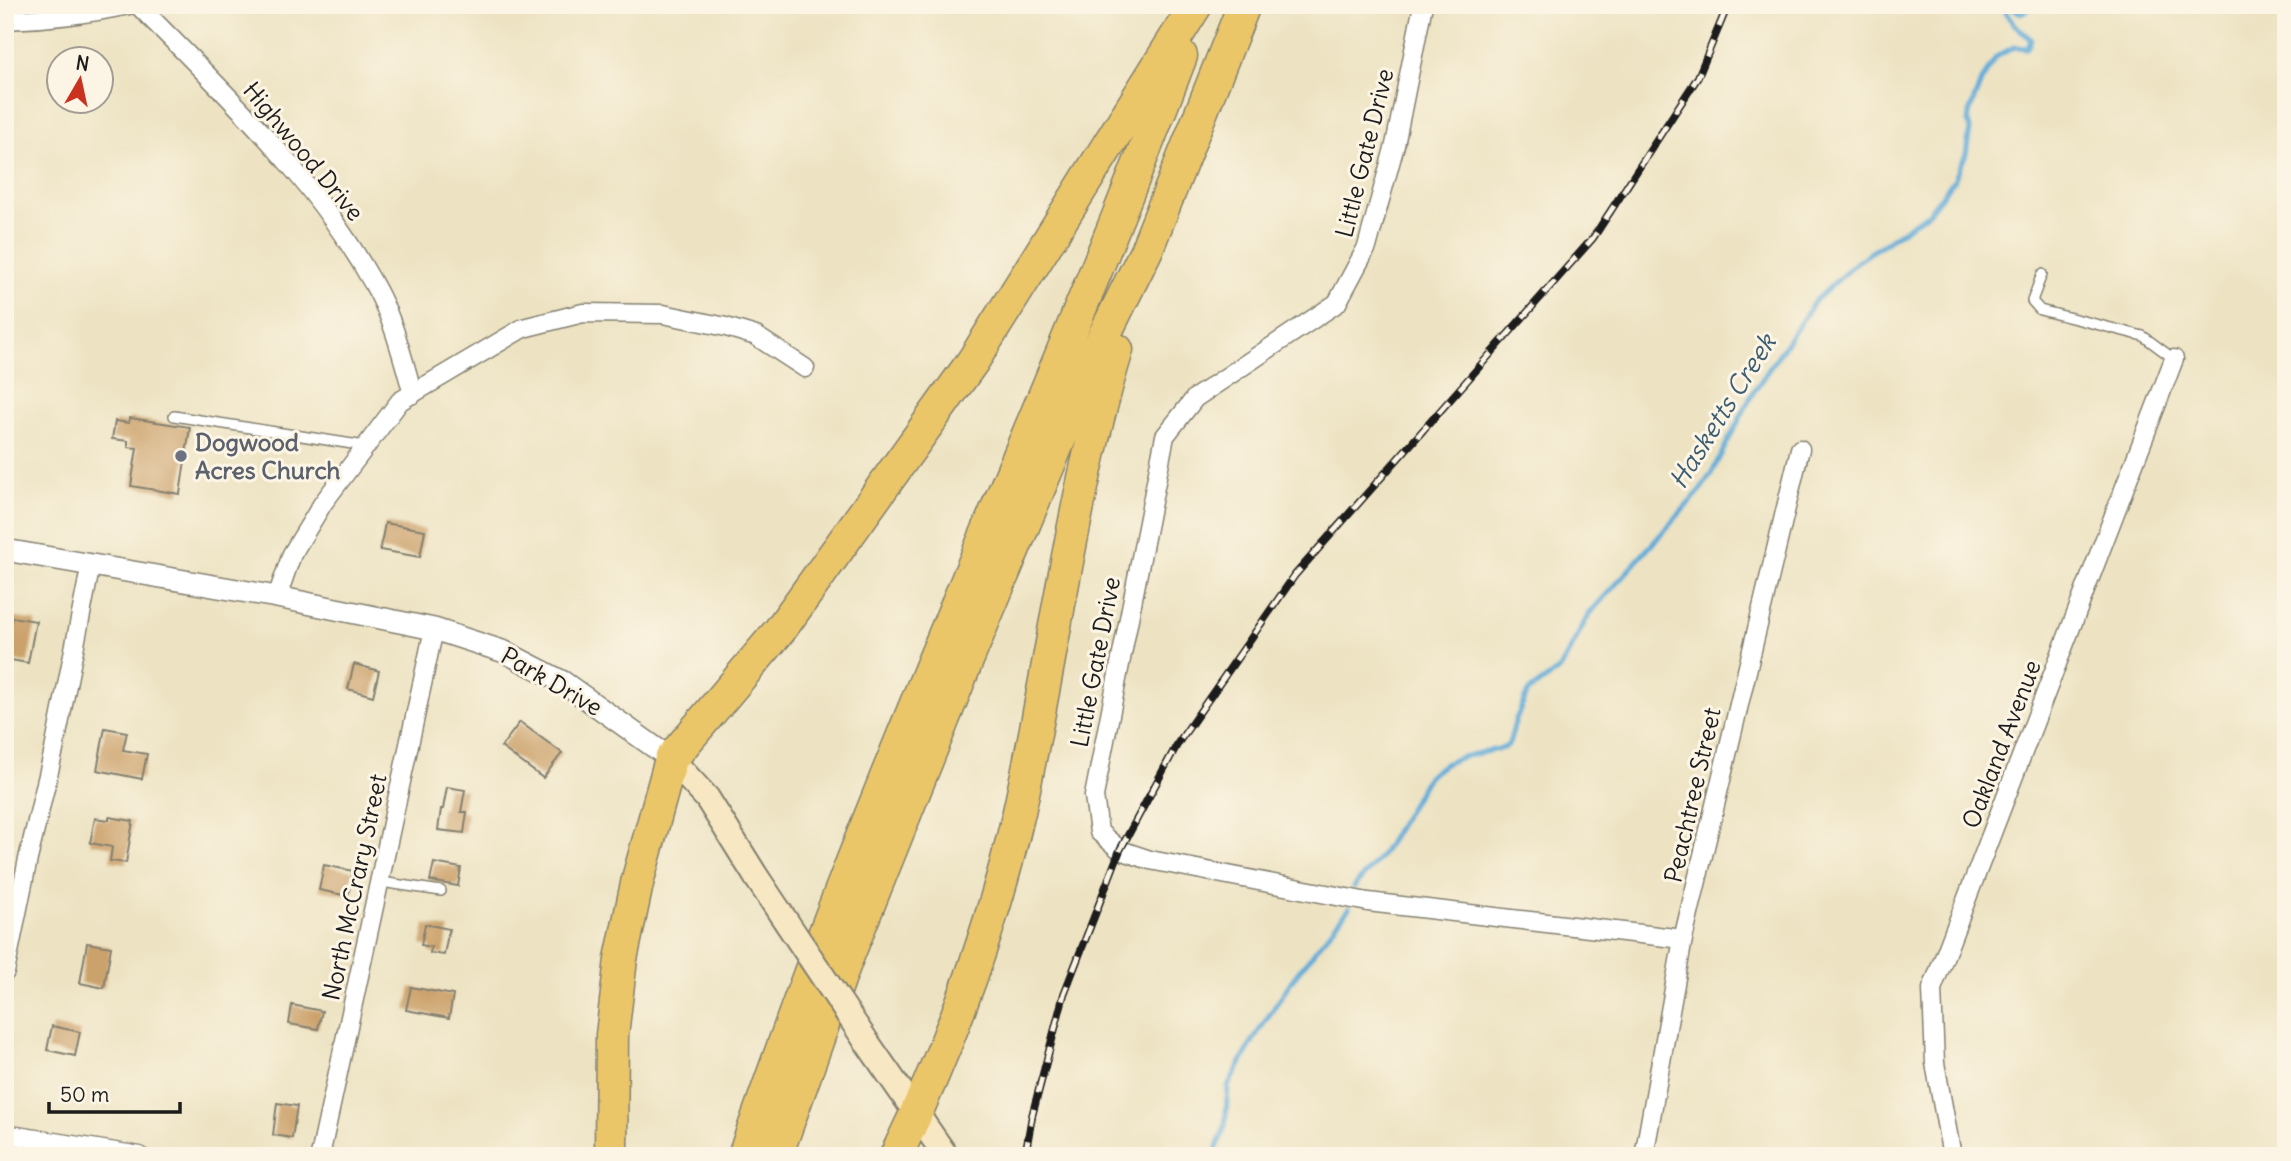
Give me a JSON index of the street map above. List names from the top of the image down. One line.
{"streets":{"main road":["Park Drive"],"street":["Highwood Drive","Little Gate Drive","Oakland Avenue","Peachtree Street","North McCrary Street"]},"crossings":[["Little Gate Drive","Peachtree Street"],["Park Drive","North McCrary Street"]],"water":["Hasketts Creek"],"places":["Dogwood Acres Church"],"scale_bar":"50 m","north":"top"}
